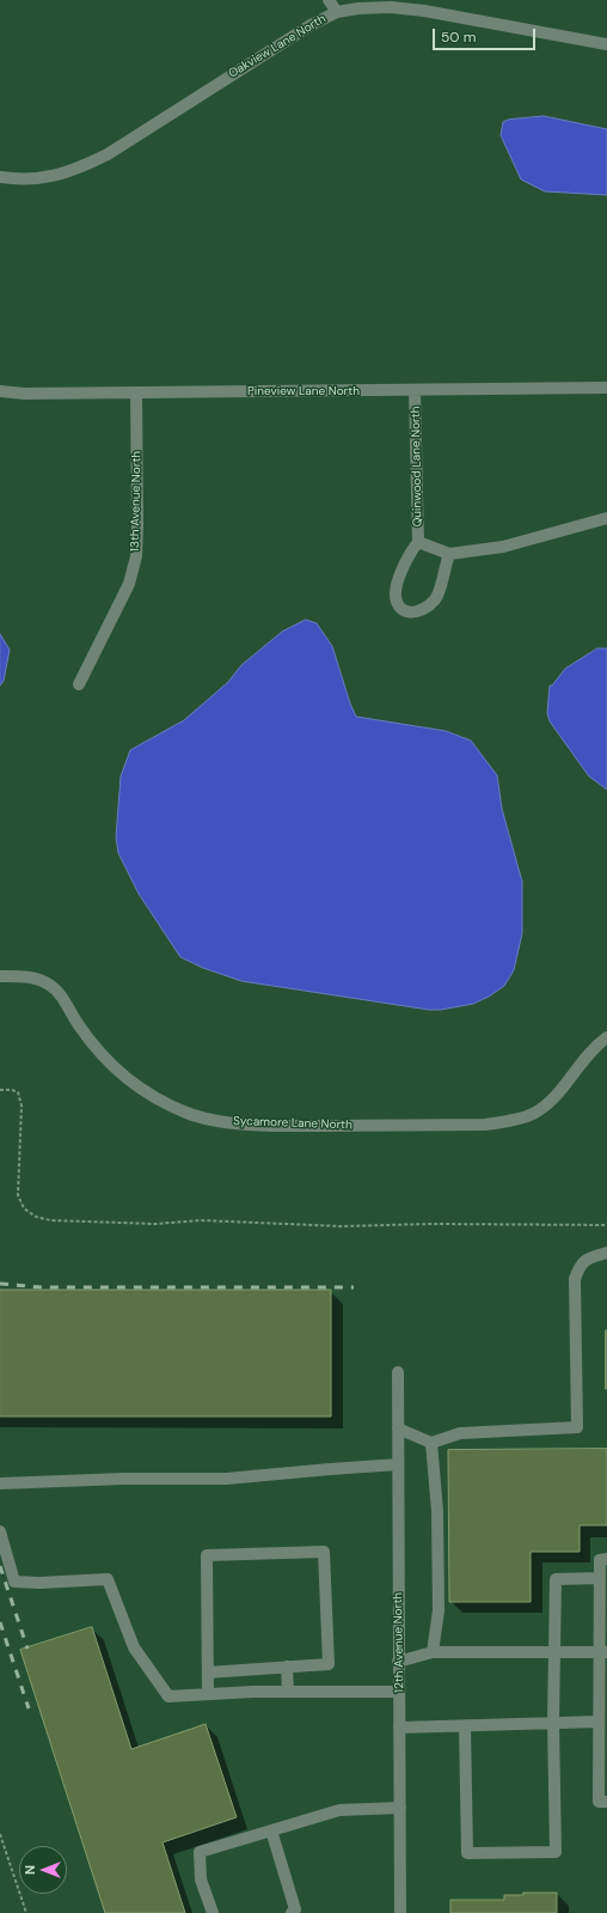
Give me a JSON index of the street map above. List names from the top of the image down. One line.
{"streets":{"street":["Oakview Lane North","Pineview Lane North","Quinwood Lane North","13th Avenue North","Sycamore Lane North","12th Avenue North"]},"crossings":[["Pineview Lane North","Quinwood Lane North"],["Pineview Lane North","13th Avenue North"]],"scale_bar":"50 m","north":"left"}
